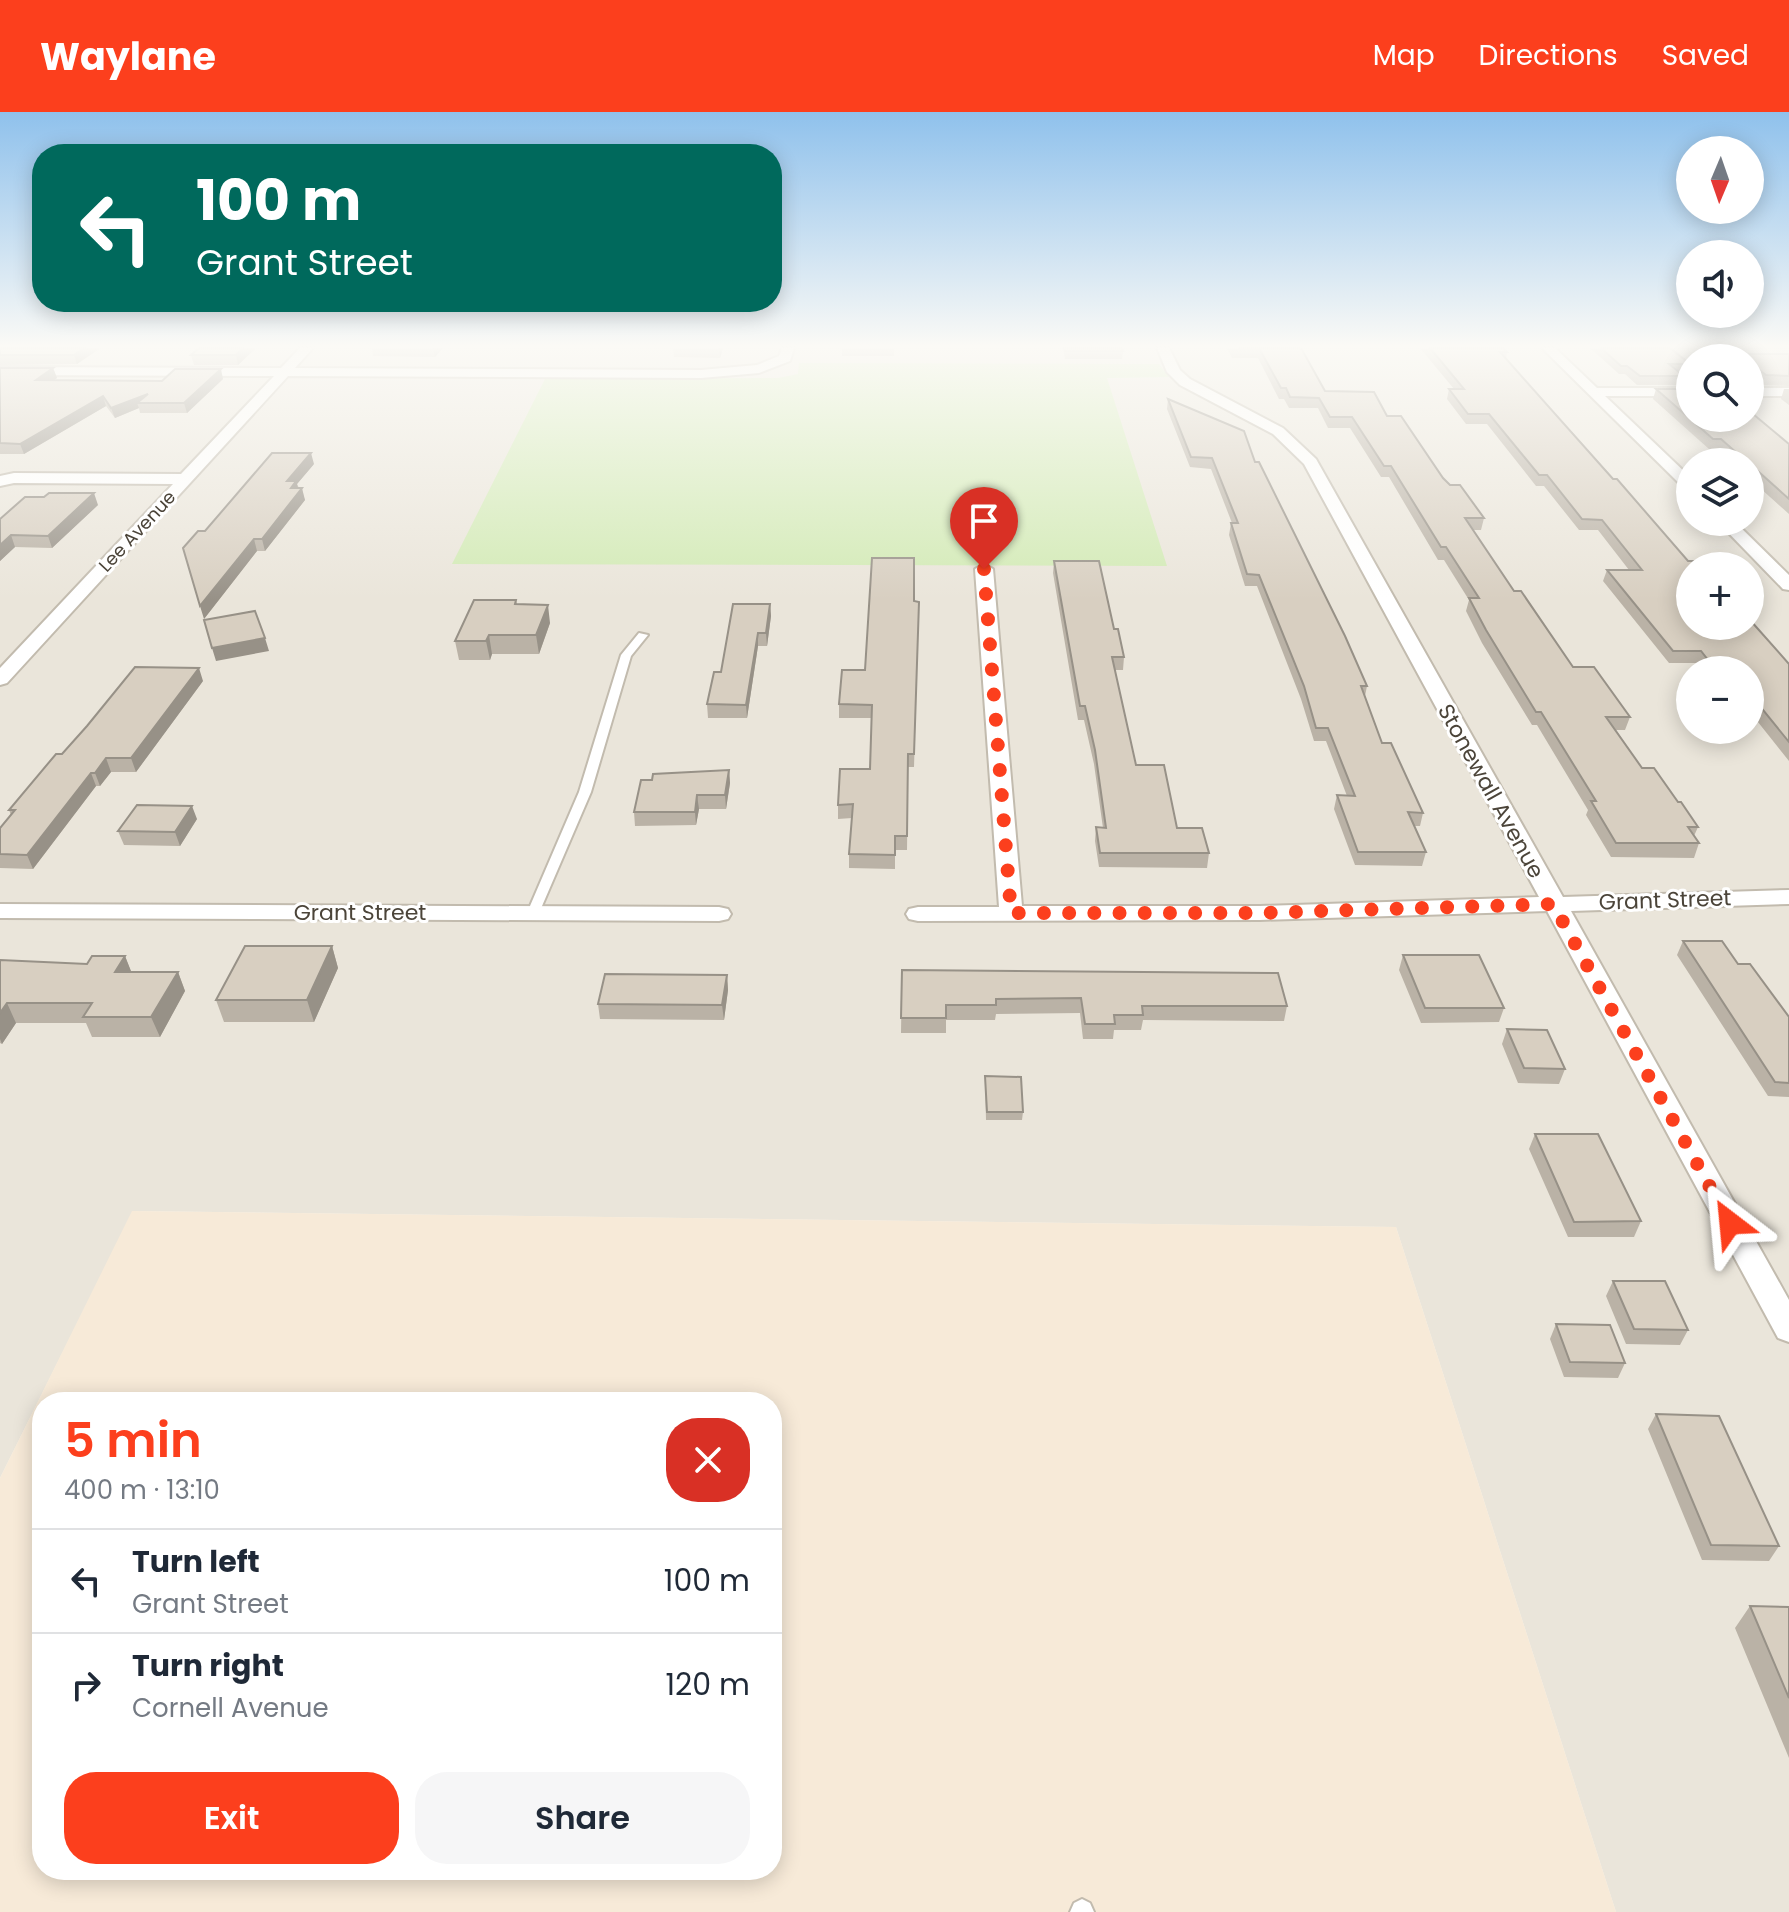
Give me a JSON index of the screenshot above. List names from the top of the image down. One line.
{"streets":{"street":["Lee Avenue","Stonewall Avenue","Grant Street"]},"crossings":[["Stonewall Avenue","Grant Street"]],"north":"bottom","page":{"header":"Waylane","nav":["Map","Directions","Saved"],"map_buttons":["+","−"],"turn":["100 m","Grant Street"],"heading":["5 min","400 m · 13:10"],"list":[{"name":"Turn left","note":"Grant Street","value":"100 m"},{"name":"Turn right","note":"Cornell Avenue","value":"120 m"}],"buttons":["Exit","Share"]}}
